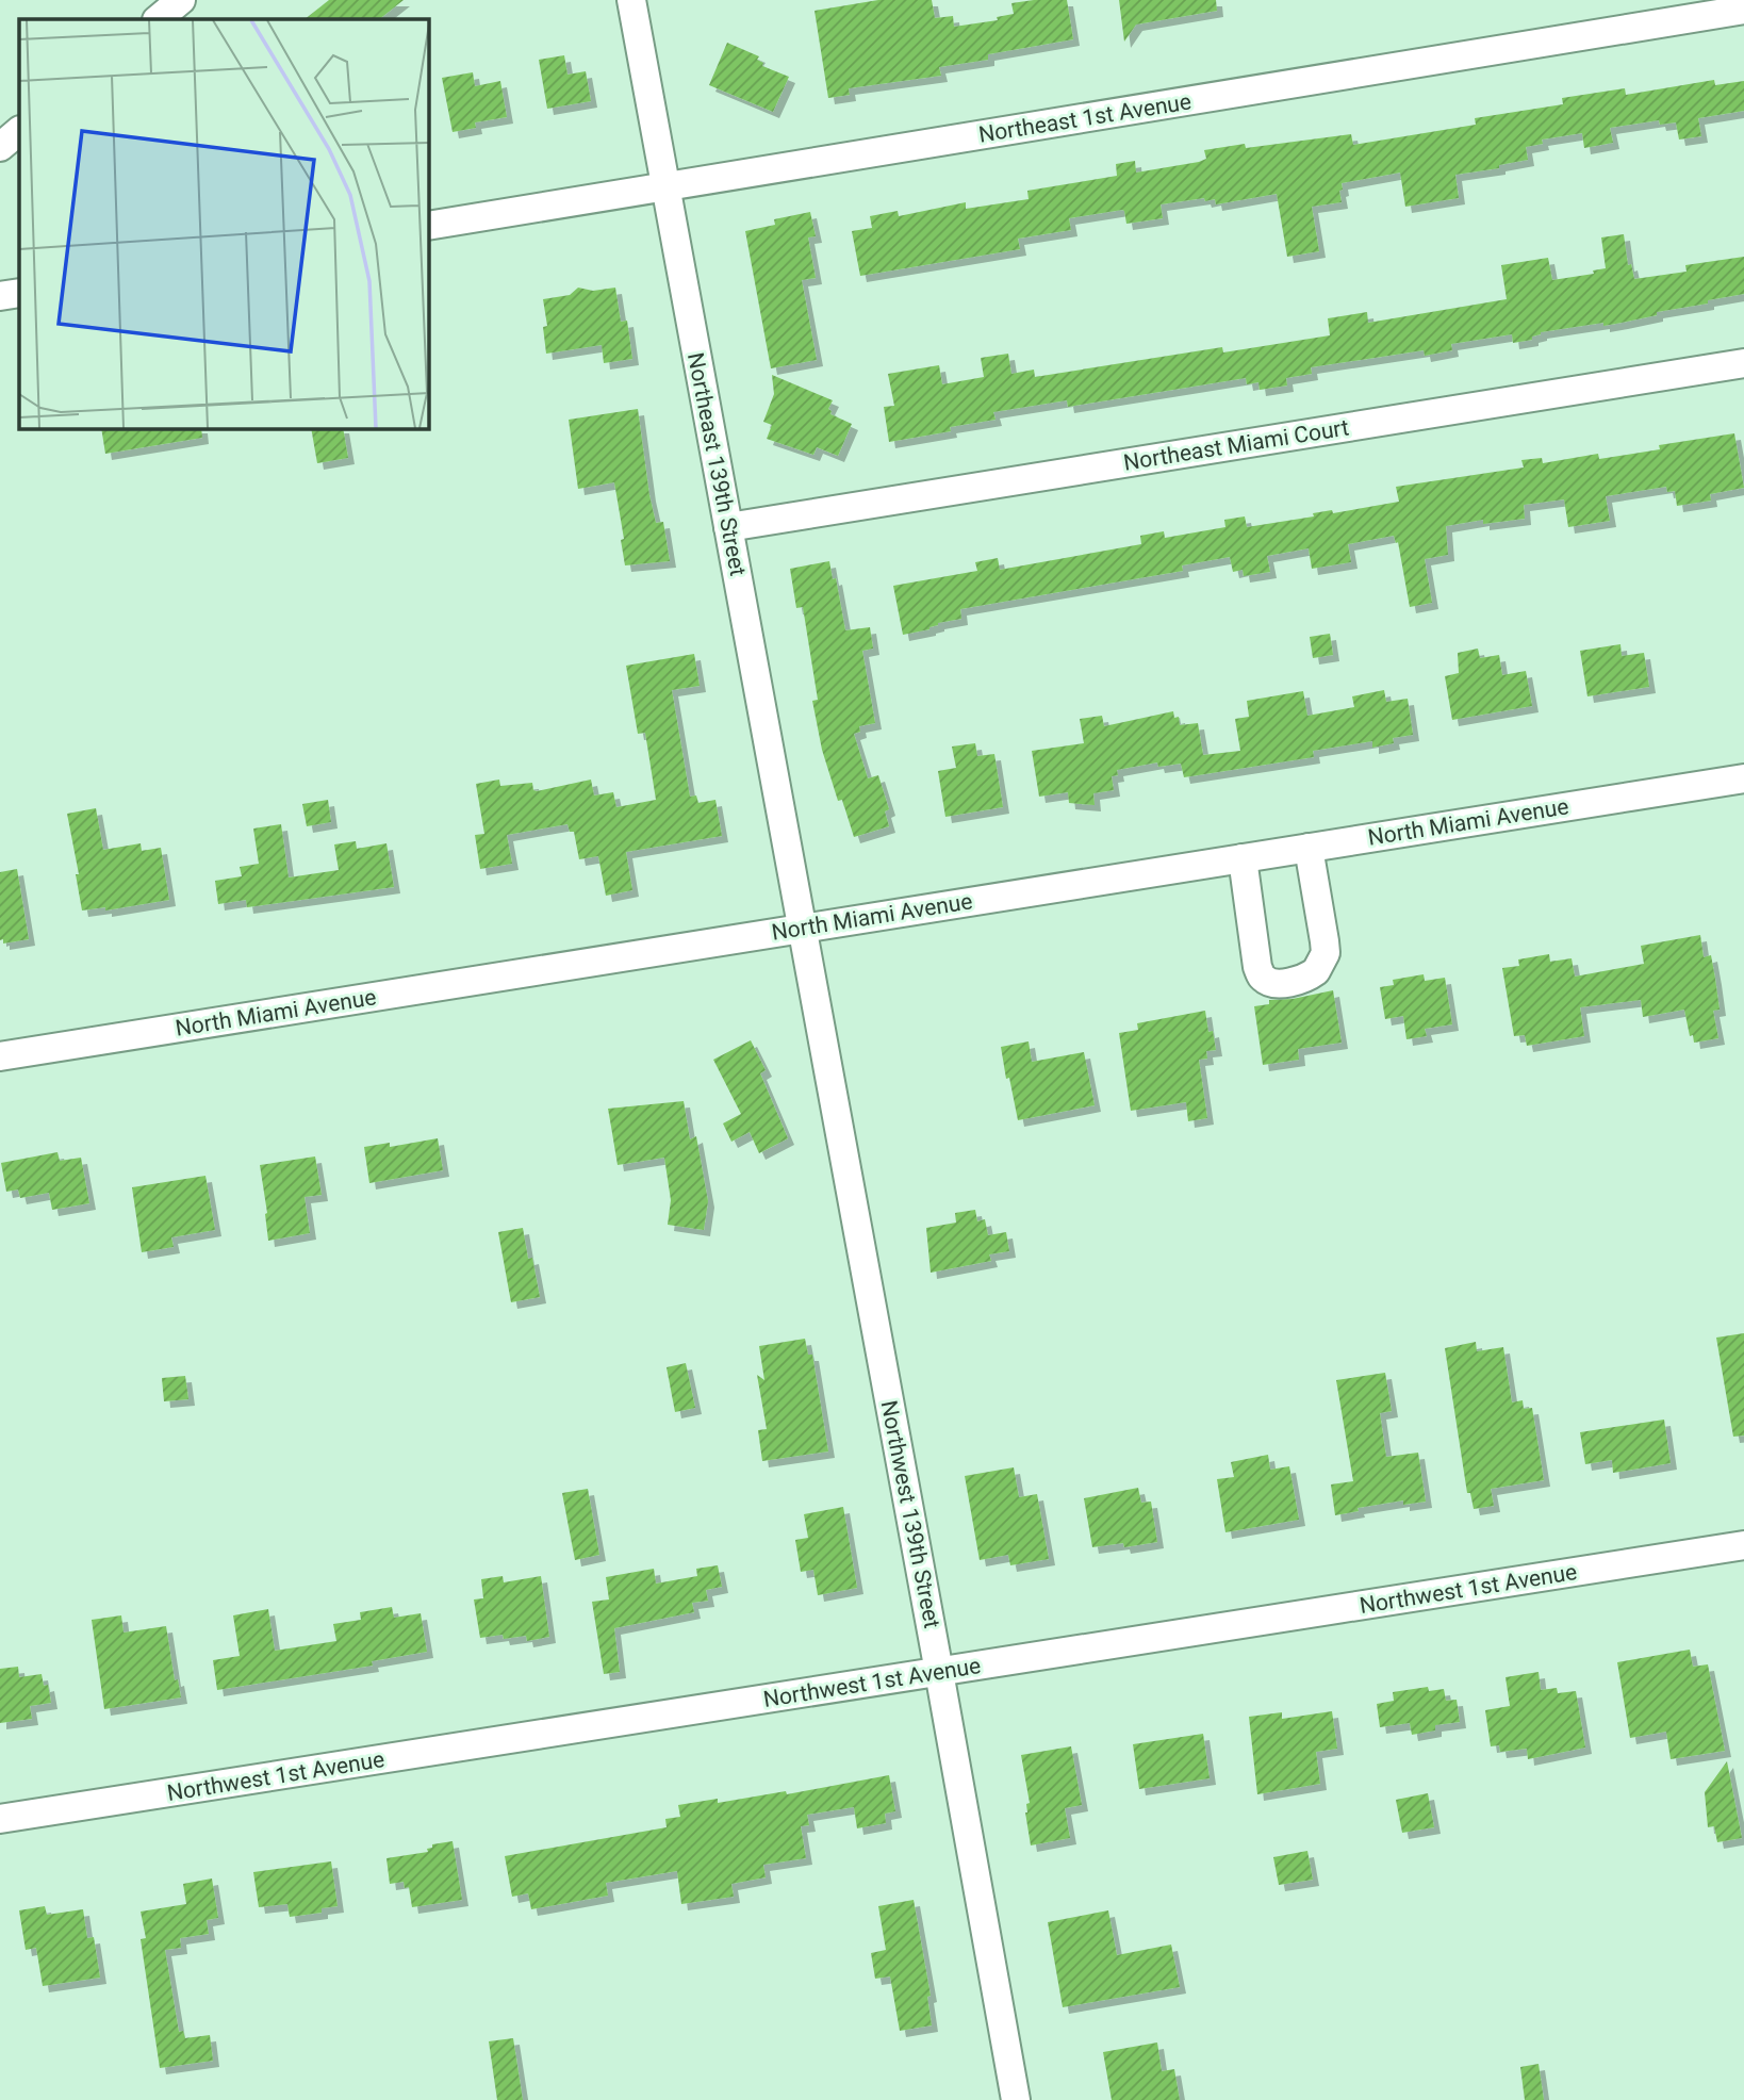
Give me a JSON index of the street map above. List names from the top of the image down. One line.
{"streets":{"street":["Northeast 1st Avenue","Northeast Miami Court","Northeast 139th Street","North Miami Avenue","Northwest 139th Street","Northwest 1st Avenue"]},"crossings":[["Northeast 1st Avenue","Northeast 139th Street"],["Northeast Miami Court","Northeast 139th Street"],["Northeast 139th Street","North Miami Avenue"],["Northeast 139th Street","Northwest 139th Street"],["North Miami Avenue","Northwest 139th Street"],["Northwest 139th Street","Northwest 1st Avenue"]]}
